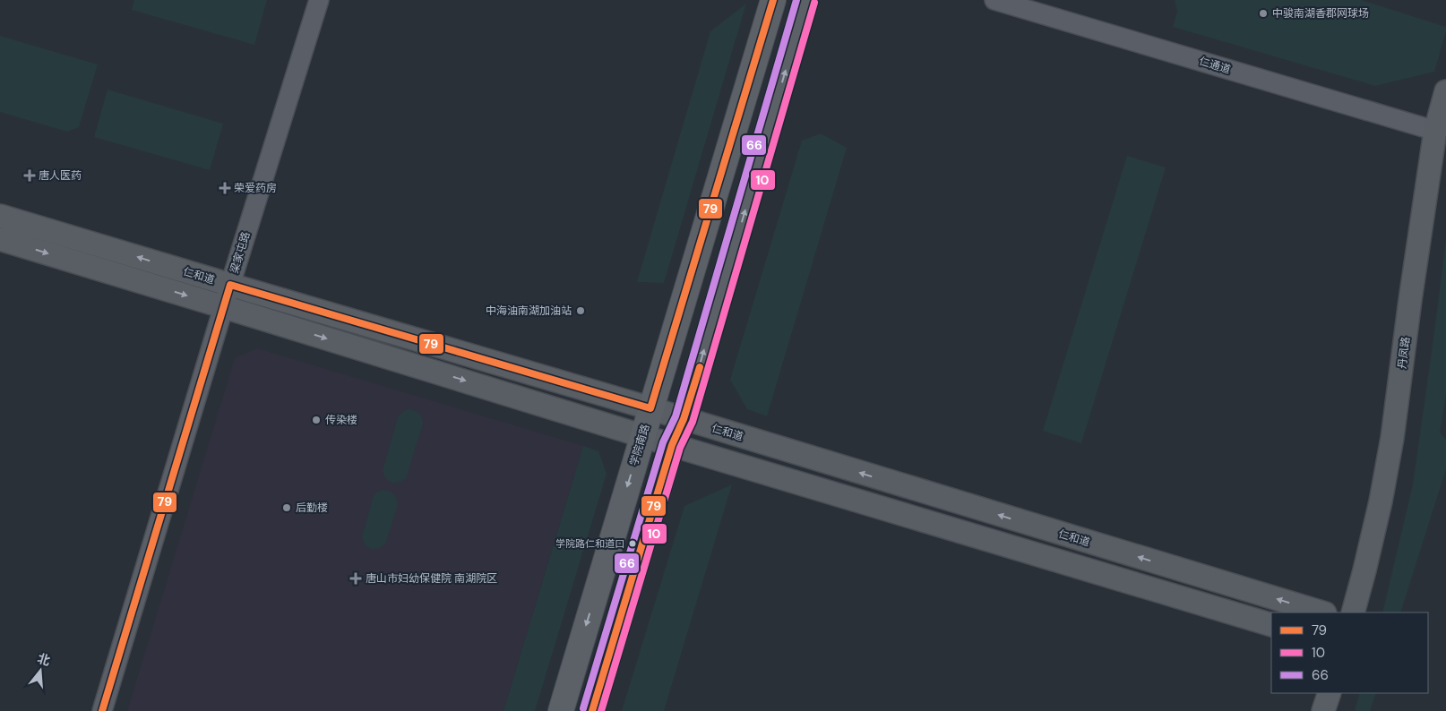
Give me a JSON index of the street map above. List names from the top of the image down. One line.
{"streets":{"main road":["仁和道","丹凤路","学院南路"],"street":["仁通道","梁家屯路"]},"crossings":[["仁通道","丹凤路"],["梁家屯路","仁和道"],["仁和道","学院南路"]],"places":{"other":["中骏南湖香郡网球场","中海油南湖加油站","传染楼","后勤楼","学院路仁和道口"],"health":["唐人医药","荣爱药房","唐山市妇幼保健院 南湖院区"]},"lines":["transit line 79","transit line 66","transit line 10"],"legend":["79","10","66"],"north":"top"}
